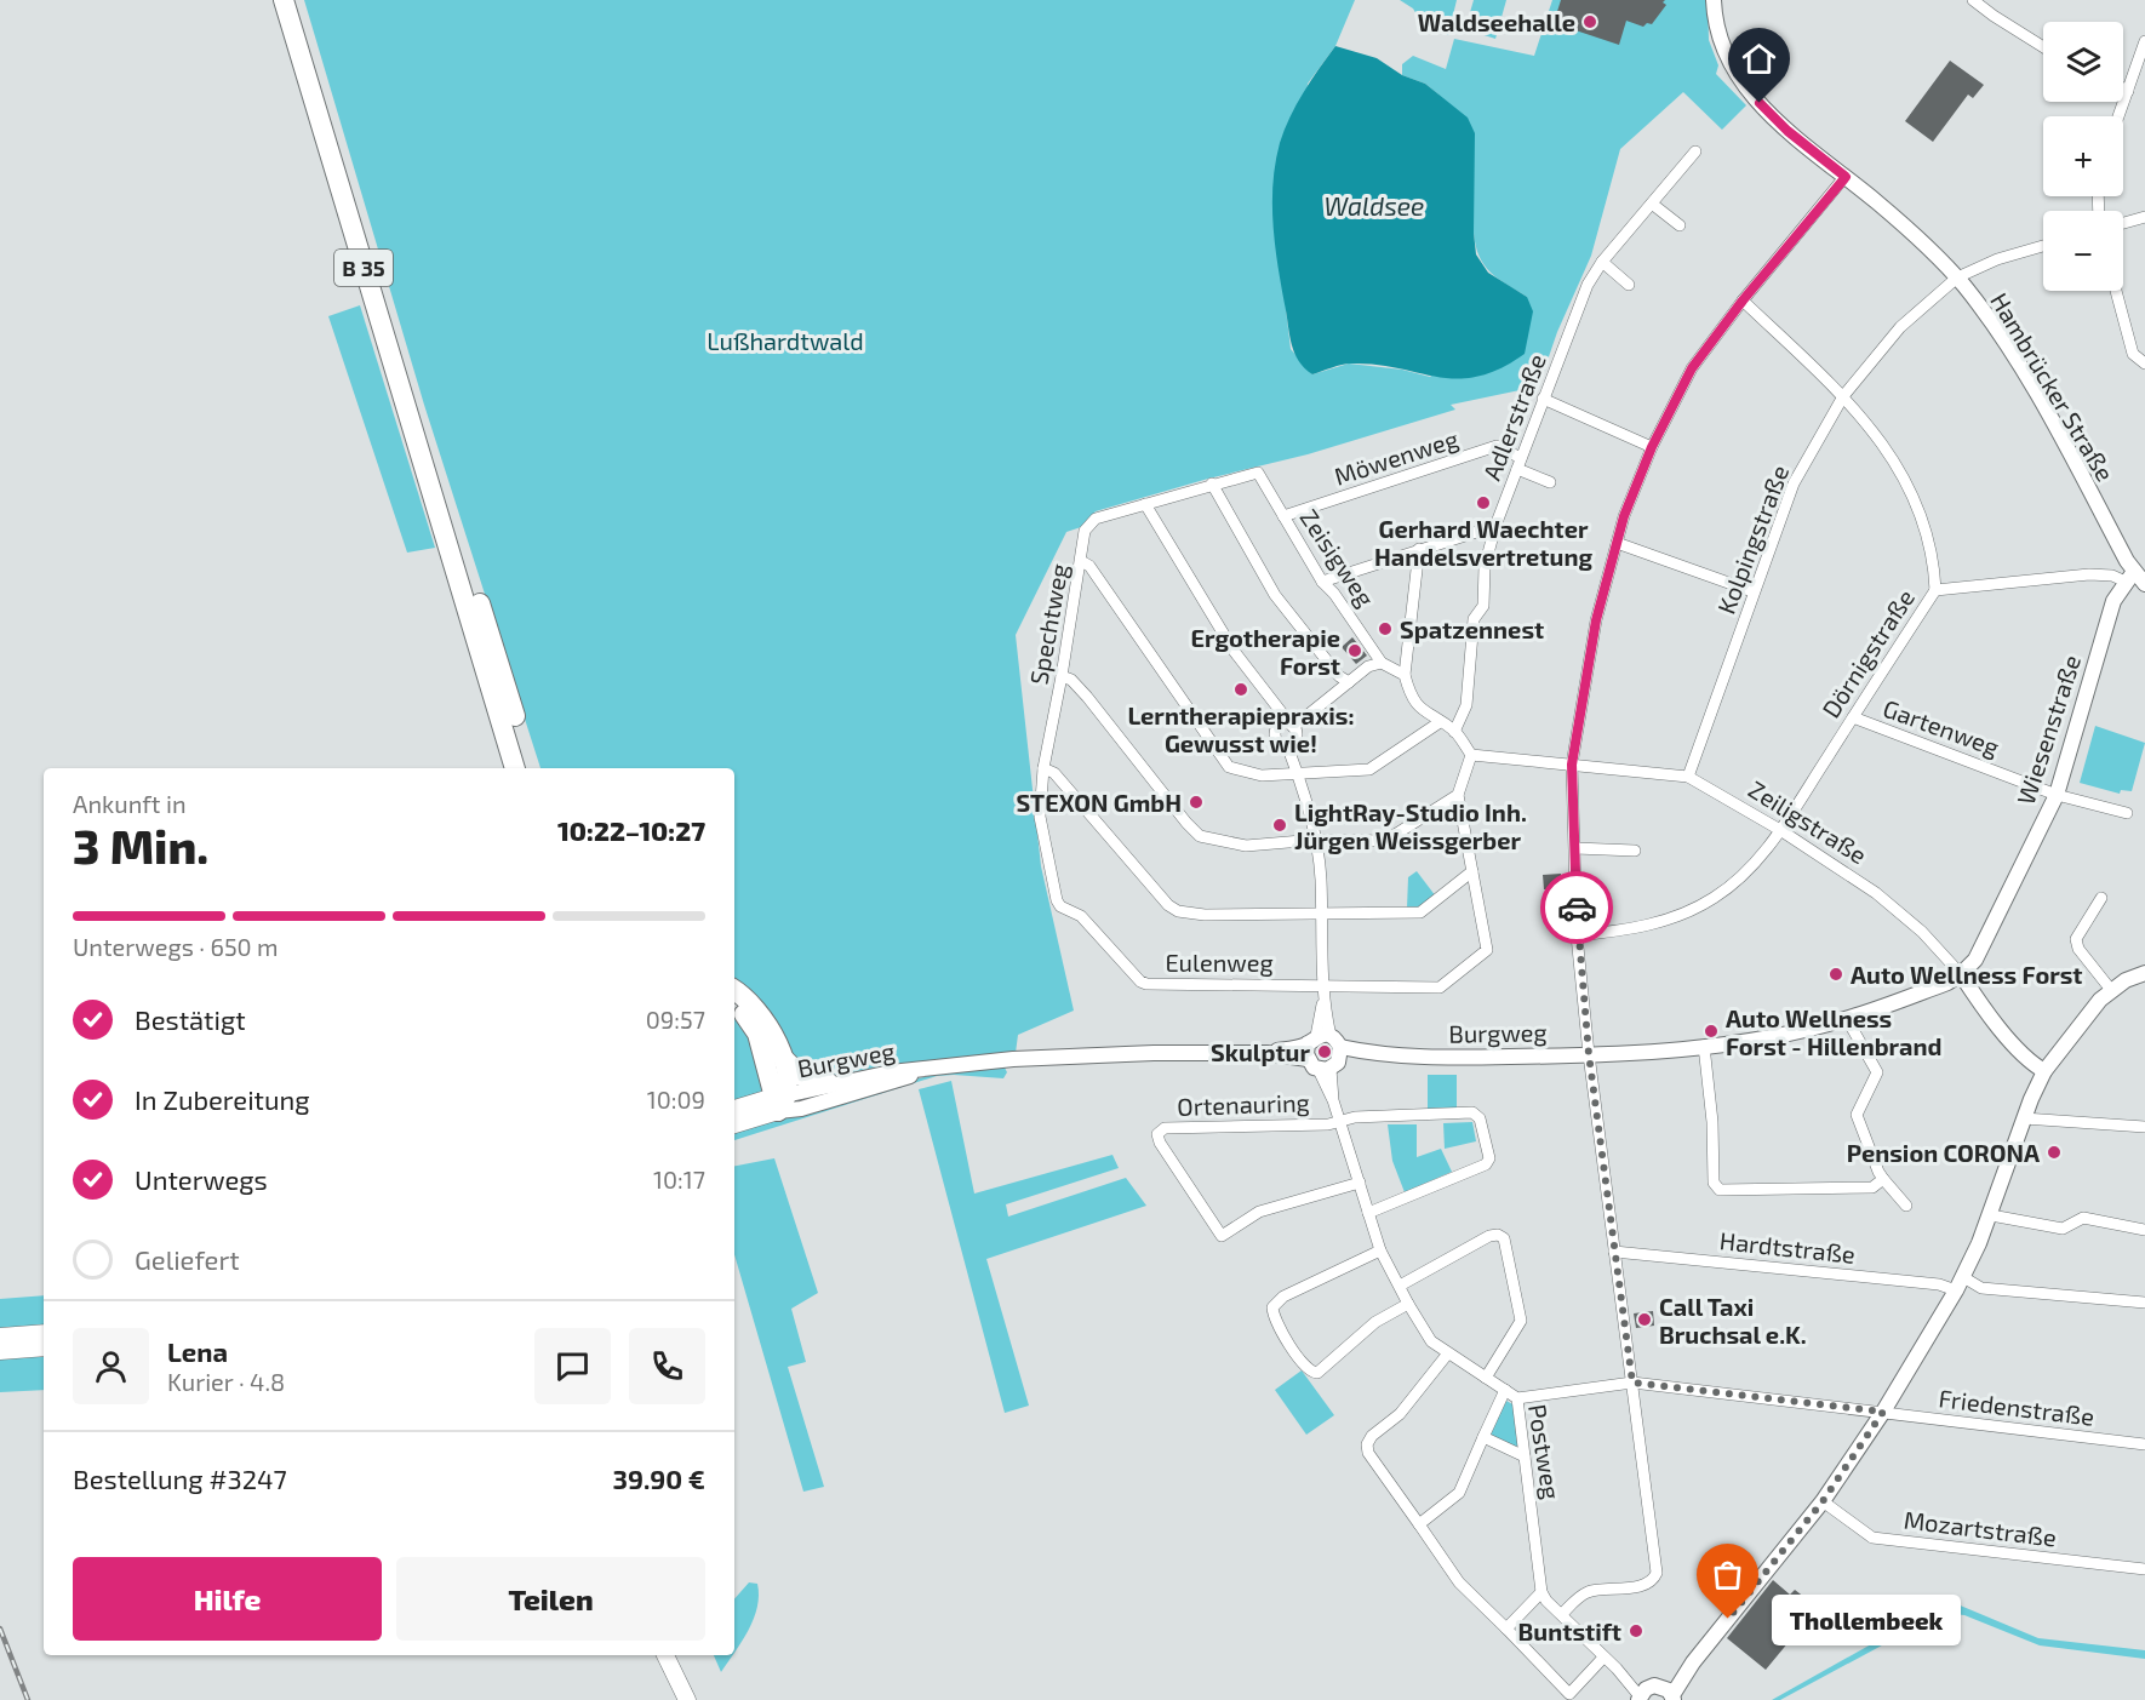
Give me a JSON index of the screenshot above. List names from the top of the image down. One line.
{"streets":{"highway":["B 35"],"street":["Hambrücker Straße","Adlerstraße","Möwenweg","Kolpingstraße","Zeisigweg","Spechtweg","Dörnigstraße","Gartenweg","Wiesenstraße","Zeiligstraße","Eulenweg","Burgweg","Ortenauring","Hardtstraße","Friedenstraße","Postweg","Mozartstraße"]},"crossings":[["Hambrücker Straße","Kolpingstraße"],["Hambrücker Straße","Dörnigstraße"],["Hambrücker Straße","Wiesenstraße"],["Adlerstraße","Möwenweg"],["Möwenweg","Zeisigweg"],["Kolpingstraße","Zeiligstraße"],["Zeisigweg","Spechtweg"],["Spechtweg","Eulenweg"],["Dörnigstraße","Gartenweg"],["Dörnigstraße","Wiesenstraße"],["Dörnigstraße","Zeiligstraße"],["Gartenweg","Wiesenstraße"],["Wiesenstraße","Zeiligstraße"],["Wiesenstraße","Burgweg"],["Zeiligstraße","Burgweg"],["Eulenweg","Postweg"],["Burgweg","Postweg"],["Ortenauring","Postweg"],["Friedenstraße","Postweg"]],"water":["Waldsee"],"parks":["Lußhardtwald"],"places":["Waldseehalle","Gerhard Waechter Handelsvertretung","Spatzennest","Ergotherapie Forst","Lerntherapiepraxis: Gewusst wie!","STEXON GmbH","LightRay-Studio Inh. Jürgen Weissgerber","Auto Wellness Forst","Auto Wellness Forst - Hillenbrand","Skulptur","Pension CORONA","Call Taxi Bruchsal e.K.","Thollembeek","Buntstift"],"page":{"map_buttons":["+","−"],"heading":["3 Min.","Ankunft in","10:22–10:27"],"panel":["Lena","Kurier · 4.8","Bestellung #3247","39.90 €"],"bar":"Unterwegs · 650 m","list":[["Bestätigt","09:57"],["In Zubereitung","10:09"],["Unterwegs","10:17"],"Geliefert"],"buttons":["Hilfe","Teilen"],"bubble":"Thollembeek"}}
